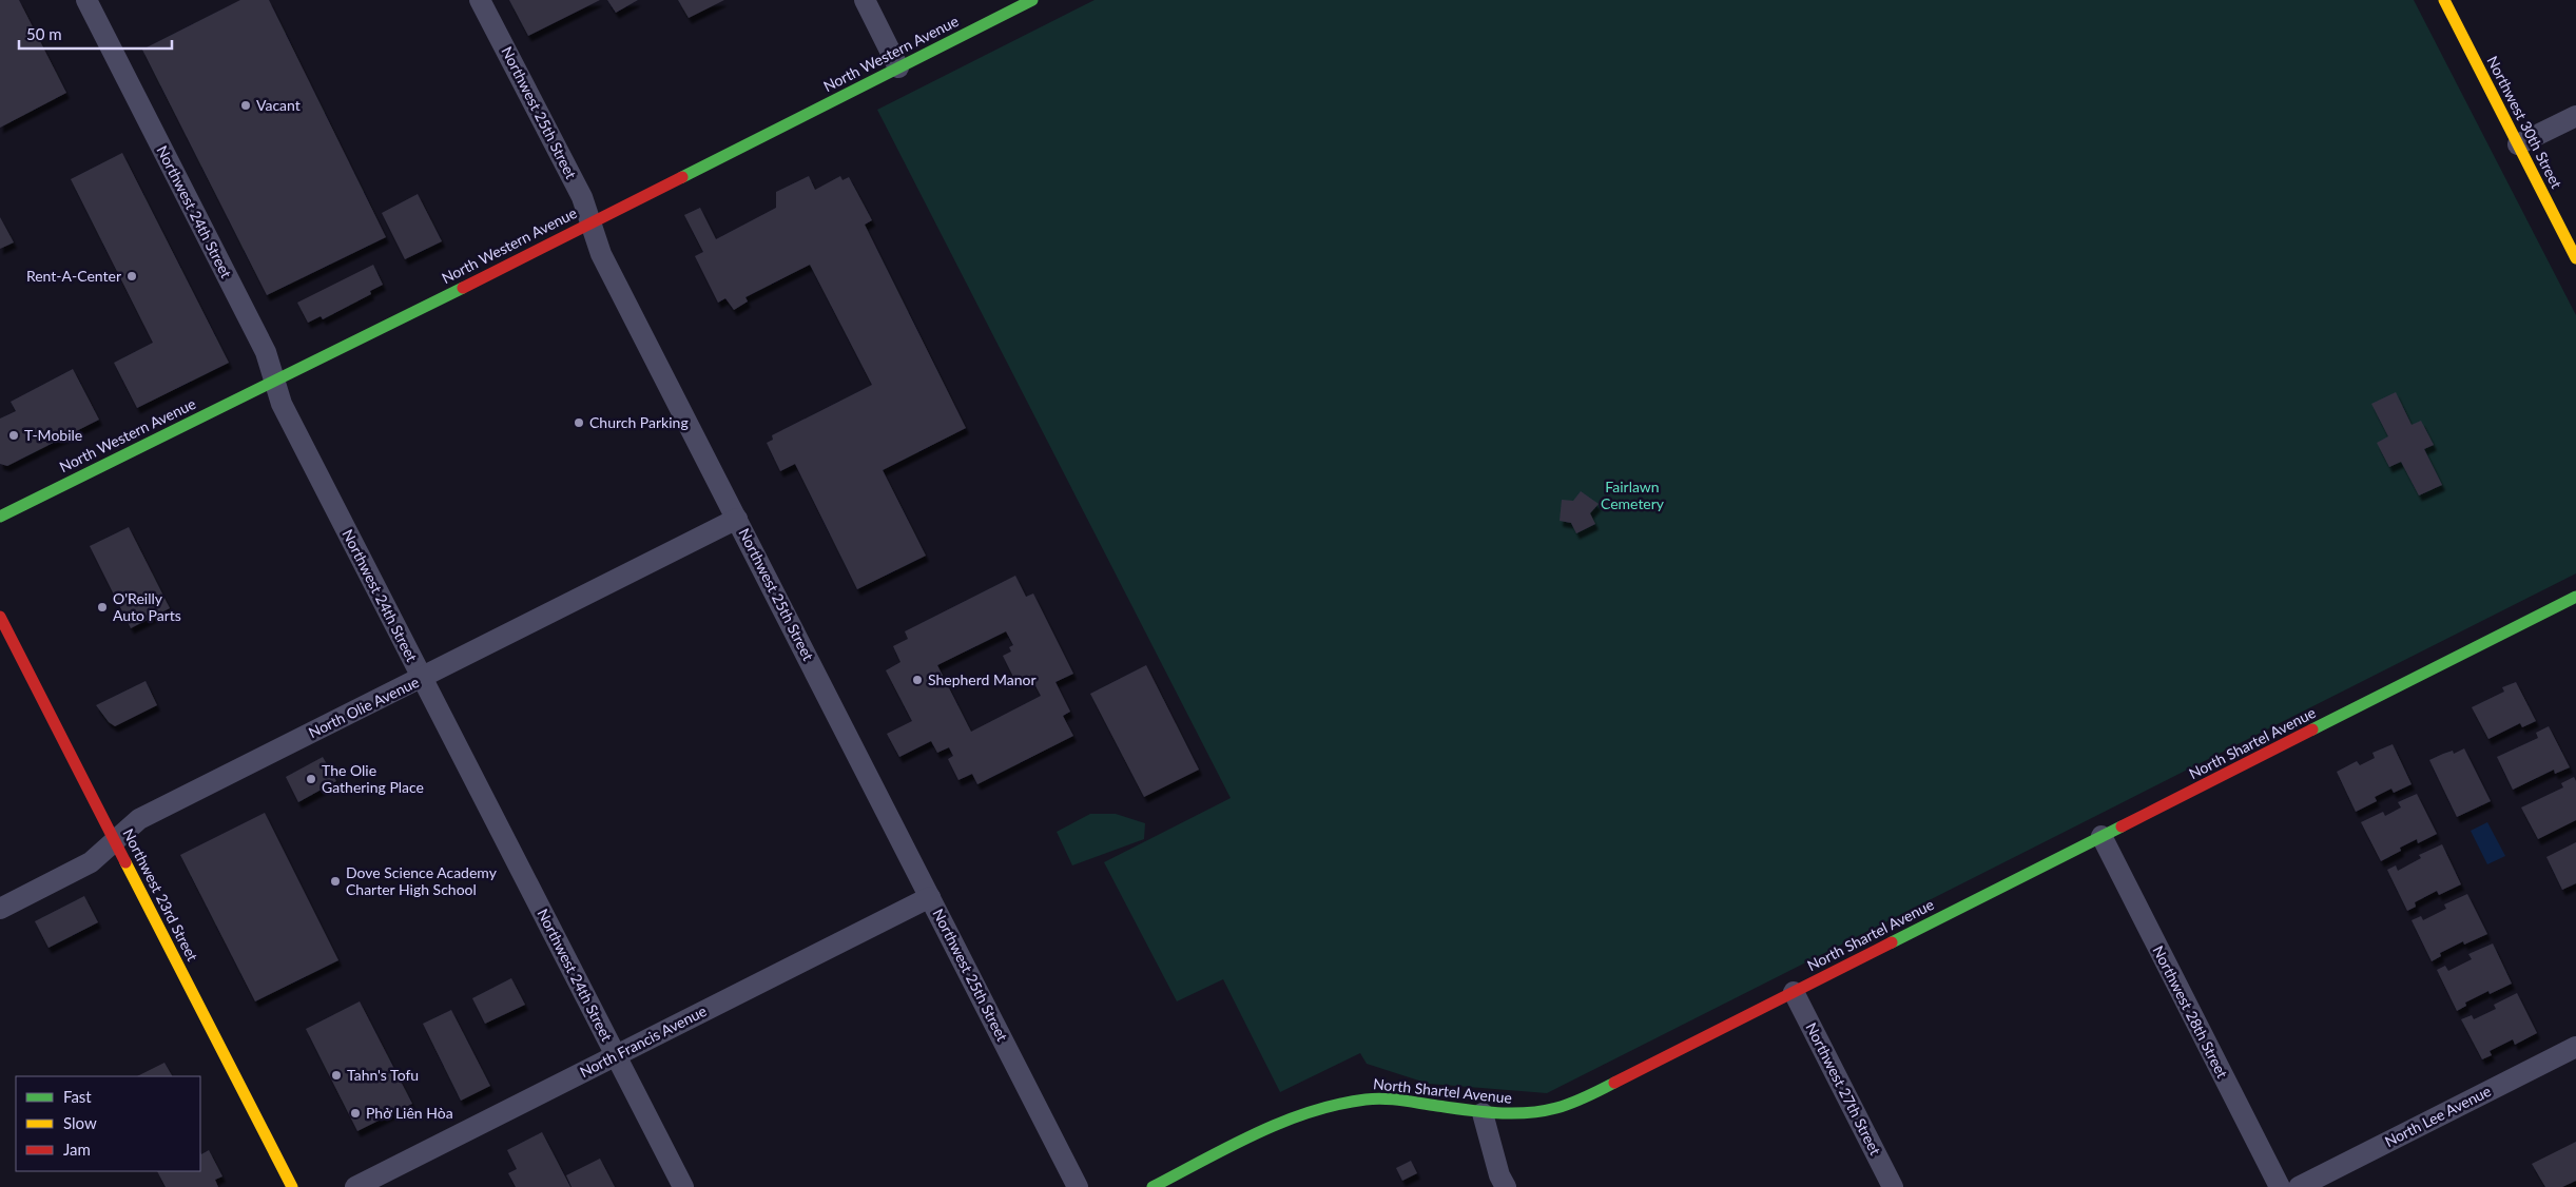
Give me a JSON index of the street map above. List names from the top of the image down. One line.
{"streets":{"street":["North Western Avenue","Northwest 25th Street","Northwest 30th Street","Northwest 24th Street","North Olie Avenue","North Shartel Avenue","Northwest 23rd Street","Northwest 28th Street","North Francis Avenue","Northwest 27th Street","North Lee Avenue"]},"crossings":[["North Western Avenue","Northwest 25th Street"],["North Western Avenue","Northwest 24th Street"],["Northwest 25th Street","North Olie Avenue"],["Northwest 25th Street","North Francis Avenue"],["Northwest 24th Street","North Olie Avenue"],["Northwest 24th Street","North Francis Avenue"],["North Olie Avenue","Northwest 23rd Street"],["North Shartel Avenue","Northwest 28th Street"],["North Shartel Avenue","Northwest 27th Street"]],"parks":["Fairlawn Cemetery"],"places":["Vacant","Rent-A-Center","Church Parking","T-Mobile","O'Reilly Auto Parts","Shepherd Manor","The Olie Gathering Place","Dove Science Academy Charter High School","Tahn's Tofu","Phở Liên Hòa"],"legend":["Fast","Slow","Jam"],"scale_bar":"50 m"}
